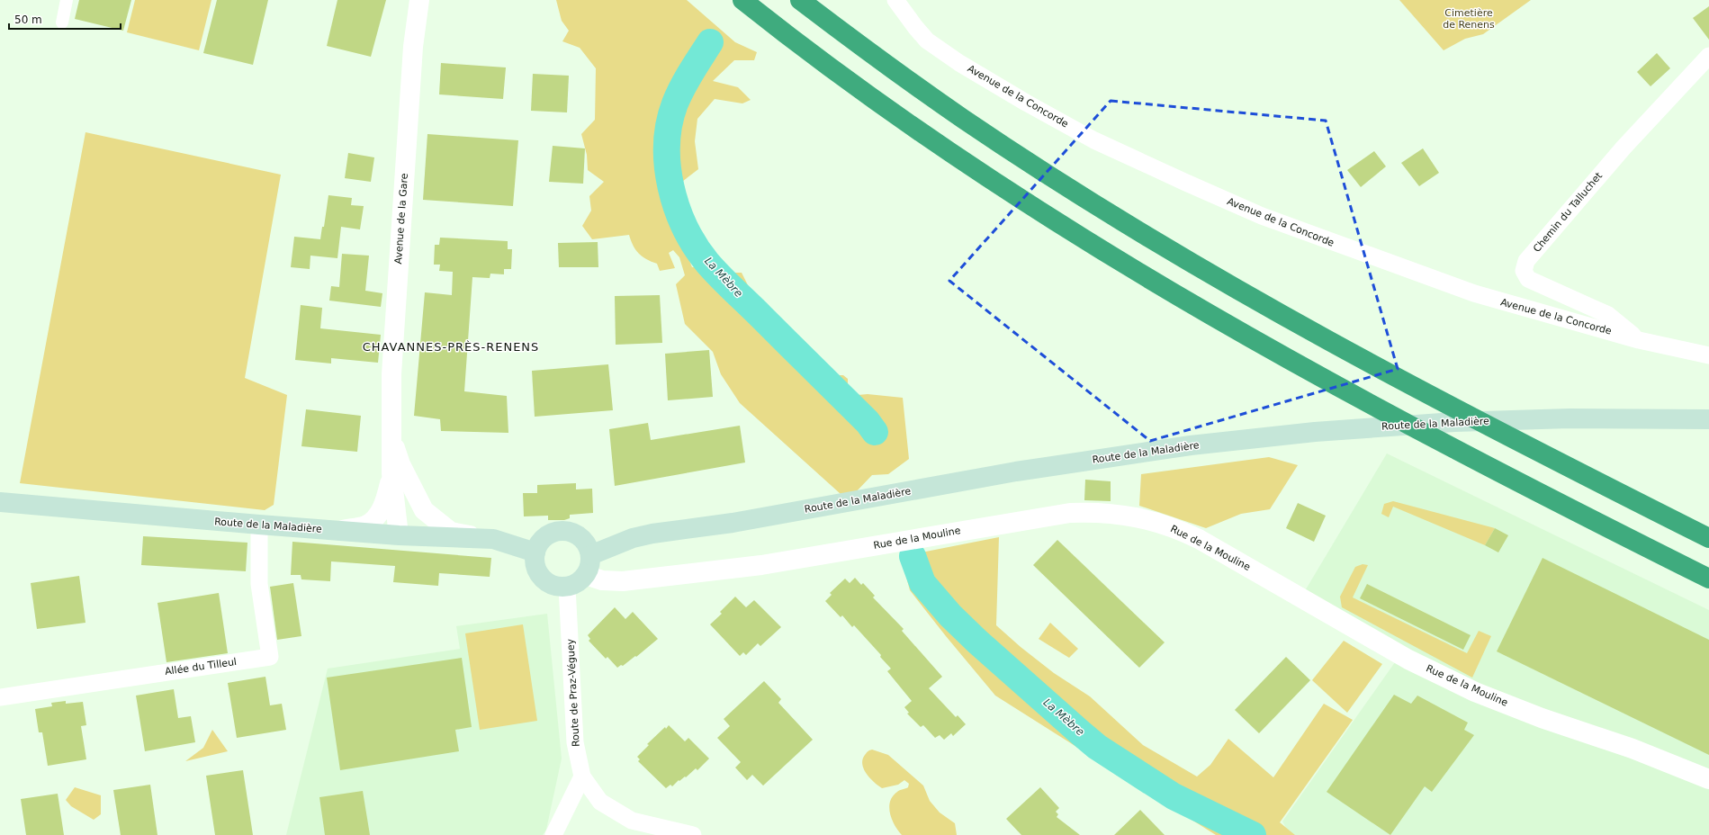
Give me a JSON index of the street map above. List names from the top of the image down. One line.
{"streets":{"main road":["Route de la Maladière"],"street":["Avenue de la Concorde","Chemin du Talluchet","Avenue de la Gare","Rue de la Mouline","Allée du Tilleul","Route de Praz-Véguey"]},"crossings":[["Avenue de la Concorde","Chemin du Talluchet"],["Avenue de la Gare","Route de la Maladière"],["Route de la Maladière","Rue de la Mouline"],["Route de la Maladière","Allée du Tilleul"],["Route de la Maladière","Route de Praz-Véguey"],["Rue de la Mouline","Route de Praz-Véguey"]],"districts":["CHAVANNES-PRÈS-RENENS"],"water":["La Mèbre"],"parks":["Cimetière de Renens"],"scale_bar":"50 m"}
